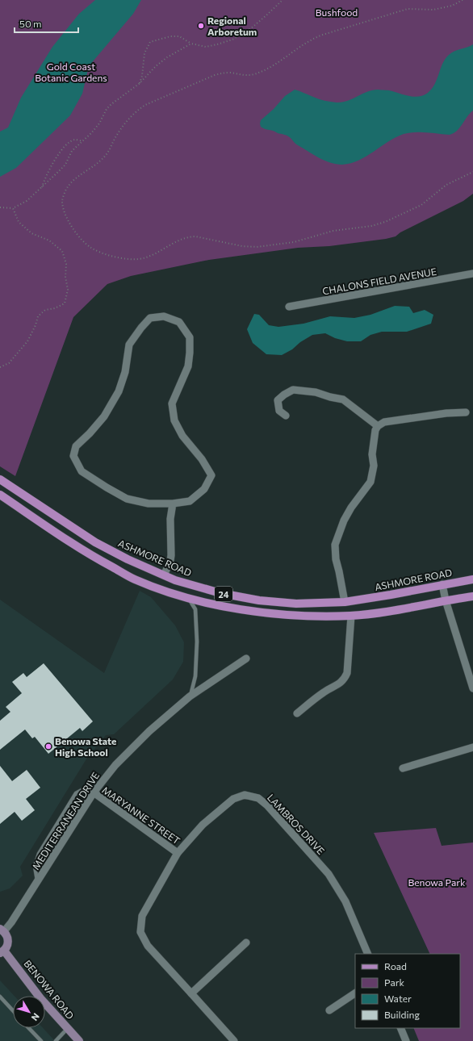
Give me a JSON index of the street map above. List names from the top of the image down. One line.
{"streets":{"main road":["ASHMORE ROAD","24","BENOWA ROAD"],"street":["CHALONS FIELD AVENUE","MARYANNE STREET","MEDITERRANEAN DRIVE","LAMBROS DRIVE"]},"crossings":[["MARYANNE STREET","MEDITERRANEAN DRIVE"],["MARYANNE STREET","LAMBROS DRIVE"]],"parks":["Bushfood","Gold Coast Botanic Gardens","Benowa Park"],"places":["Regional Arboretum","Benowa State High School"],"legend":["Road","Park","Water","Building"],"scale_bar":"50 m","north":"bottom right"}
